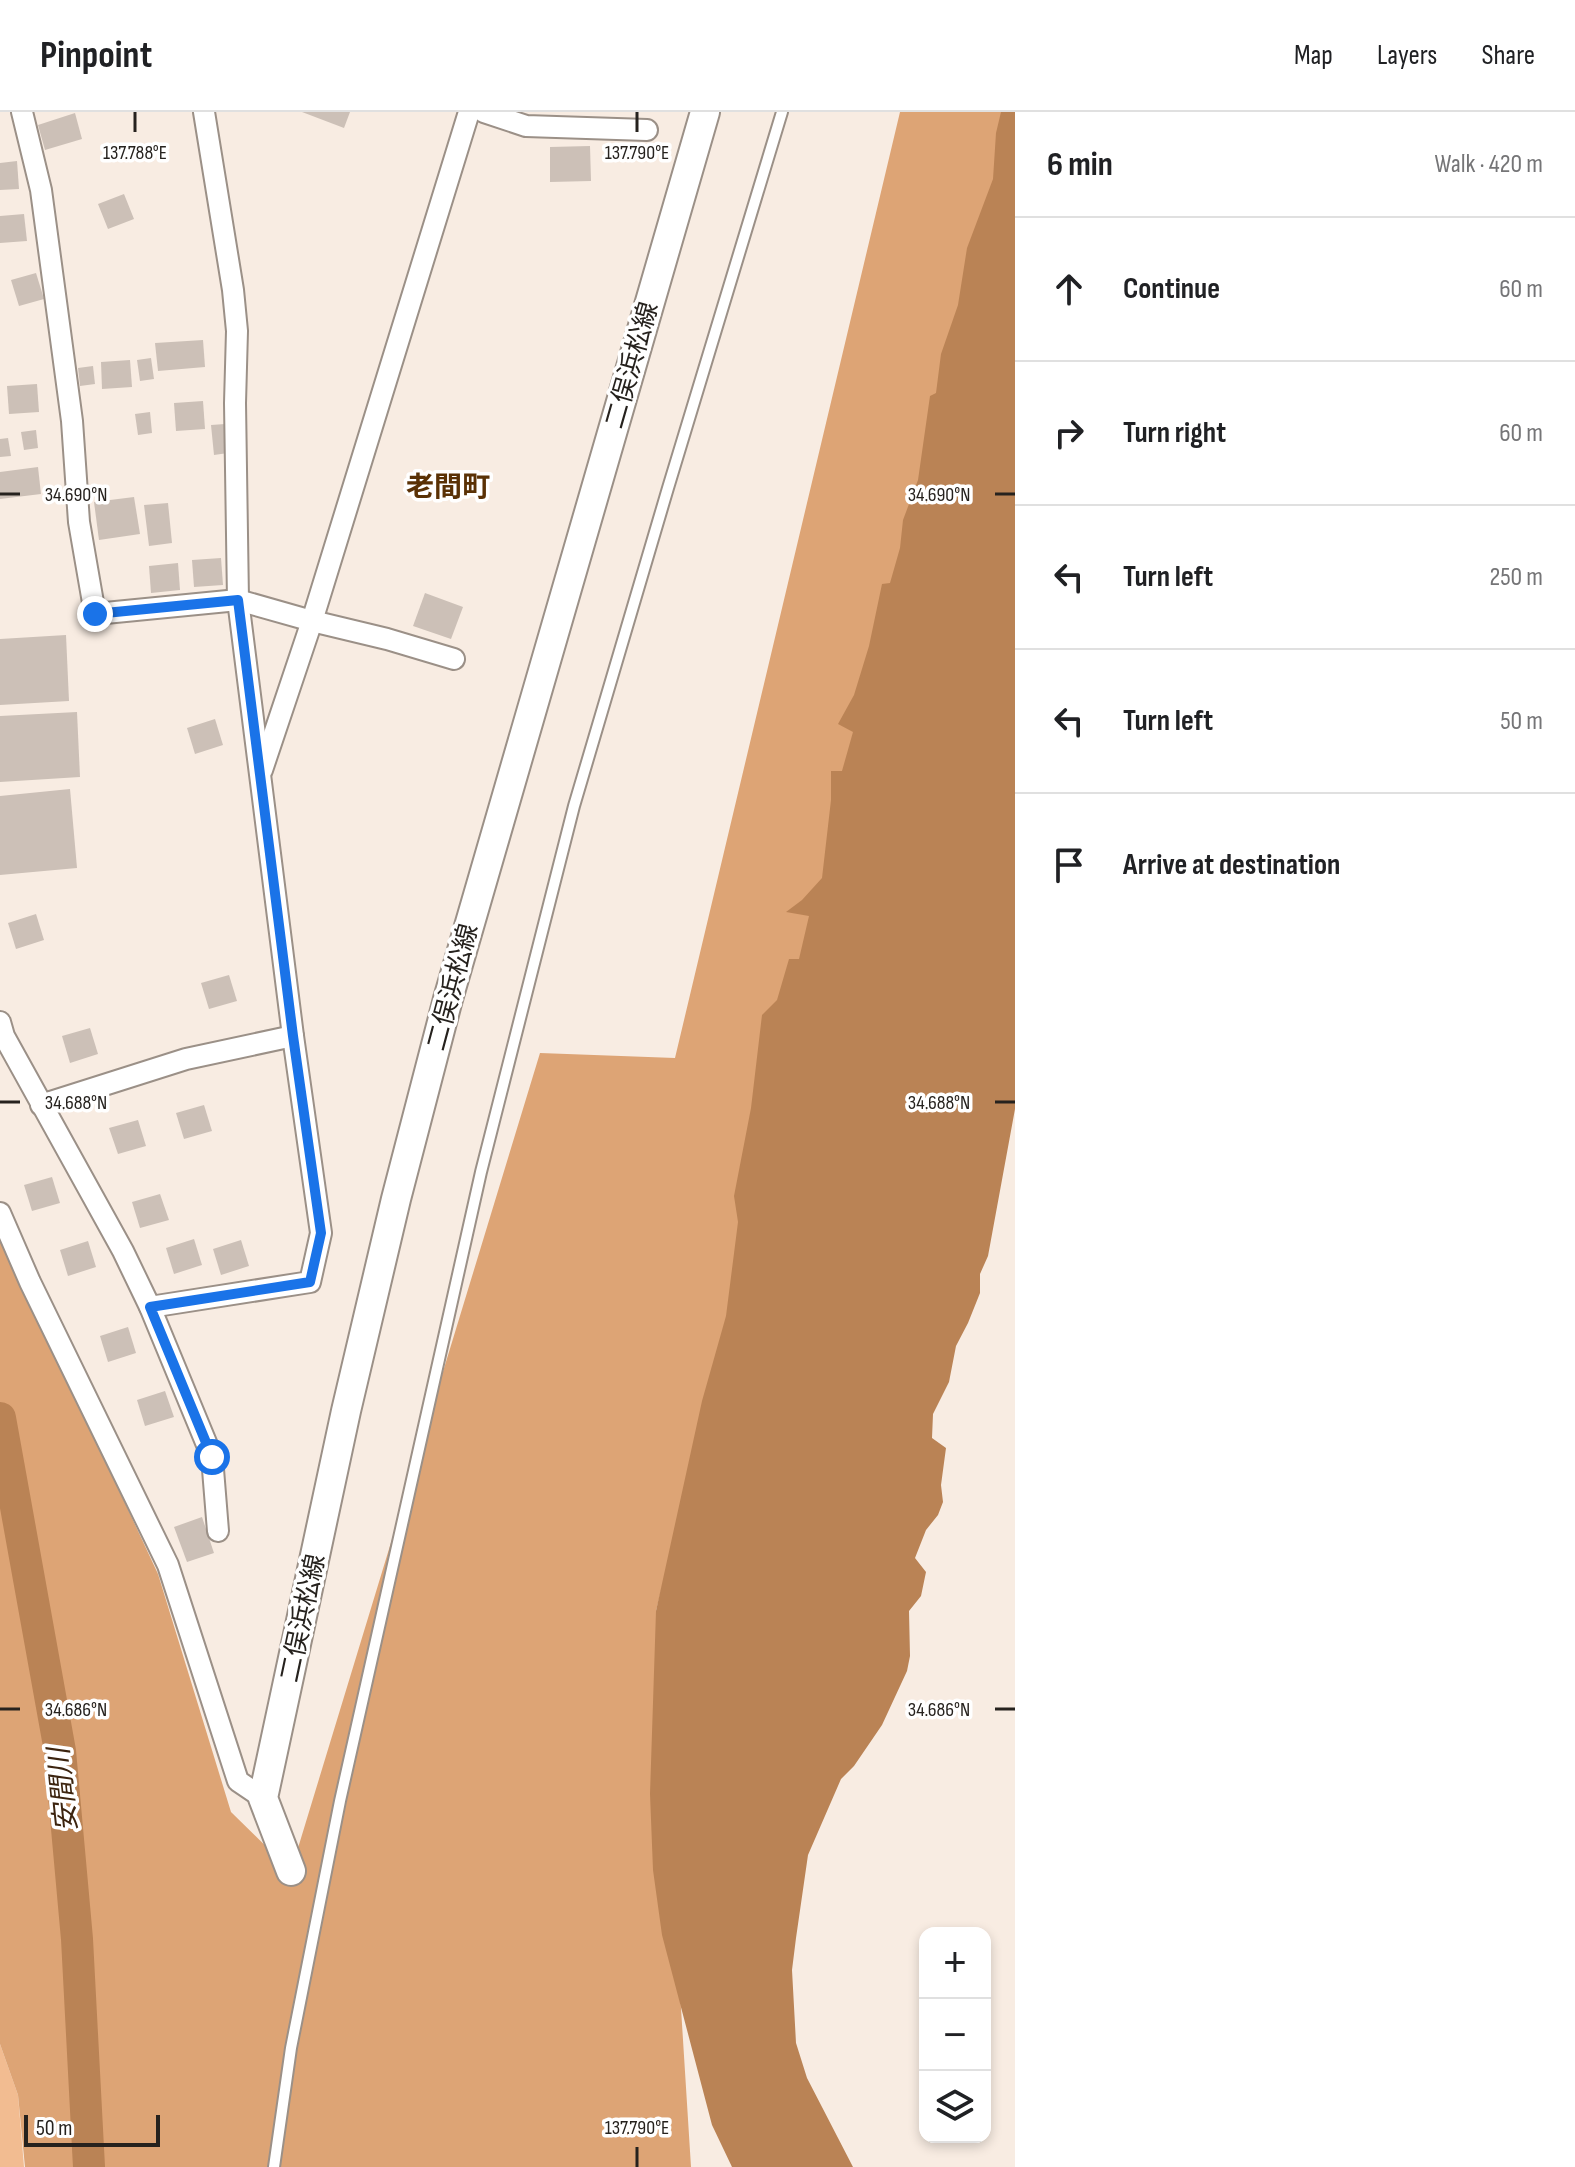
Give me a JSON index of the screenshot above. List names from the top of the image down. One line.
{"streets":{"main road":["二俣浜松線"]},"districts":["老間町"],"water":["安間川"],"scale_bar":"50 m","page":{"header":"Pinpoint","nav":["Map","Layers","Share"],"heading":["6 min","Walk · 420 m"],"list":[["Continue","60 m"],["Turn right","60 m"],["Turn left","250 m"],["Turn left","50 m"],"Arrive at destination"],"map_buttons":["+","−"],"scale":"50 m"},"coordinates":["137.788°E","137.790°E","34.690°N","34.688°N","34.686°N"]}
